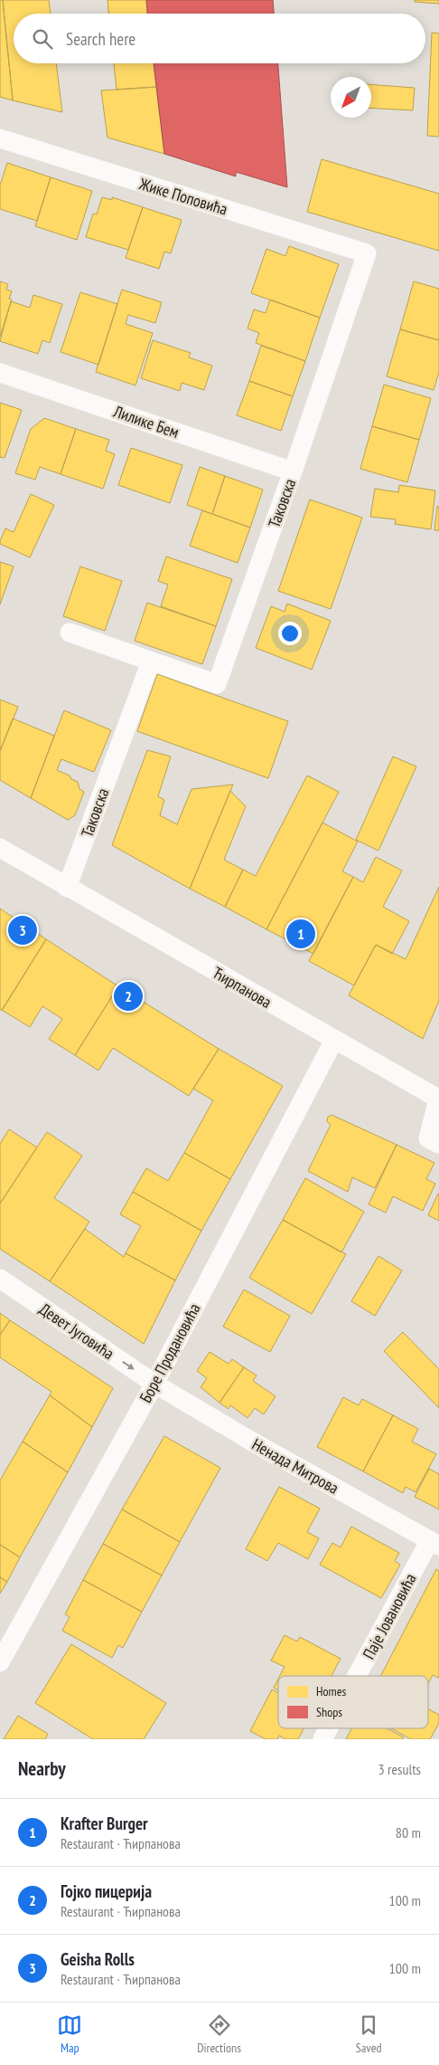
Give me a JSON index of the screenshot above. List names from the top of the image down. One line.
{"streets":{"street":["Жике Поповића","Лилике Бем","Таковска","Ћирпанова","Девет Југовића","Боре Продановића","Ненада Митрова","Паје Јовановића"]},"crossings":[["Жике Поповића","Таковска"],["Лилике Бем","Таковска"],["Таковска","Ћирпанова"],["Ћирпанова","Боре Продановића"],["Девет Југовића","Боре Продановића"],["Девет Југовића","Ненада Митрова"],["Боре Продановића","Ненада Митрова"],["Ненада Митрова","Паје Јовановића"]],"one_way":["Девет Југовића"],"legend":["Homes","Shops"],"north":"bottom left","page":{"search":"Search here","pins":["3","1","2"],"heading":["Nearby","3 results"],"list":[{"mark":"1","name":"Krafter Burger","note":"Restaurant · Ћирпанова","value":"80 m"},{"mark":"2","name":"Гојко пицерија","note":"Restaurant · Ћирпанова","value":"100 m"},{"mark":"3","name":"Geisha Rolls","note":"Restaurant · Ћирпанова","value":"100 m"}],"nav":["Map","Directions","Saved"]}}
